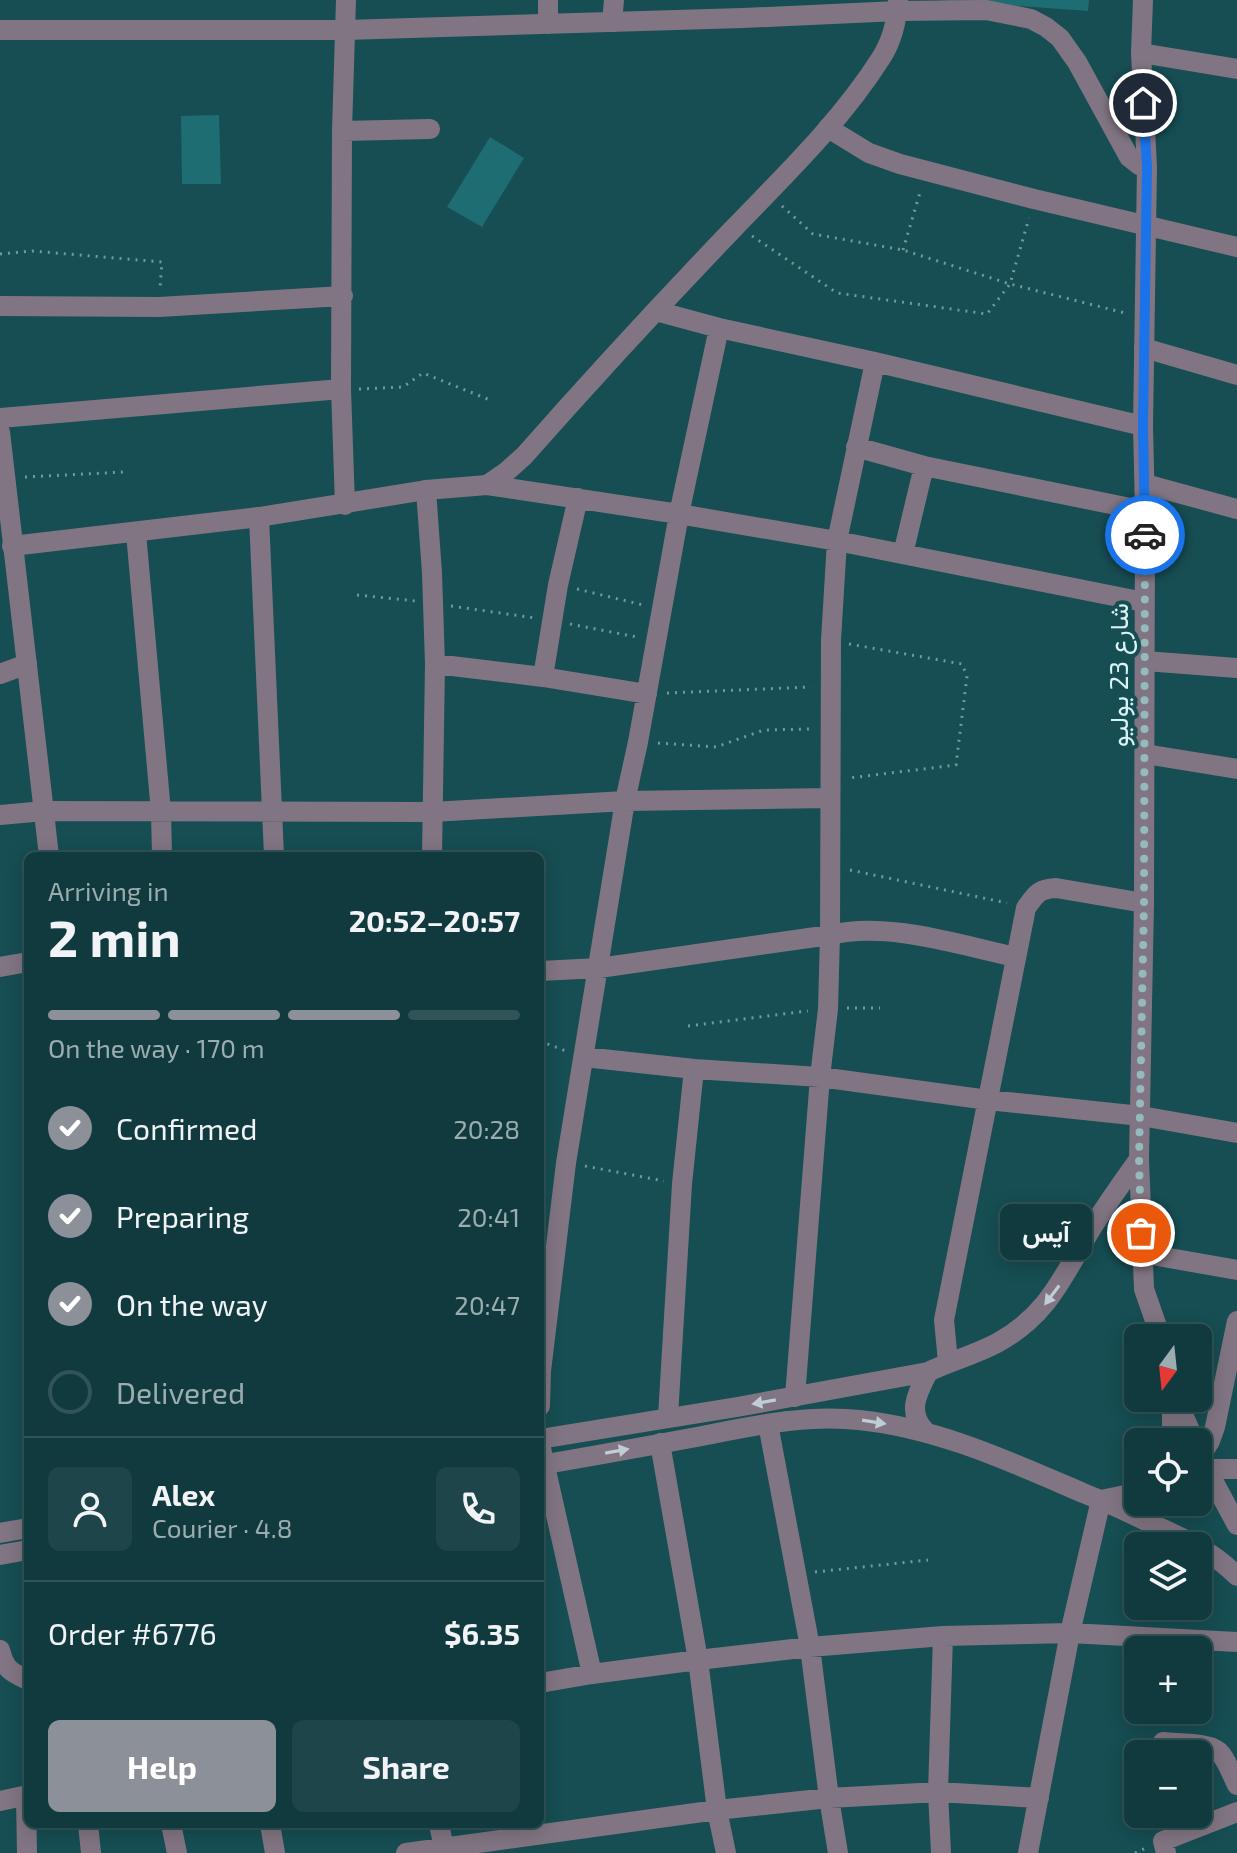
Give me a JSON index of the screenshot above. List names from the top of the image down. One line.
{"streets":{"street":["شارع 23 يوليو"]},"places":["آيس"],"north":"bottom","page":{"heading":["2 min","Arriving in","20:52–20:57"],"panel":["Alex","Courier · 4.8","Order #6776","$6.35"],"bar":"On the way · 170 m","list":[["Confirmed","20:28"],["Preparing","20:41"],["On the way","20:47"],"Delivered"],"bubble":"آيس","map_buttons":["+","−"],"buttons":["Help","Share"]}}
